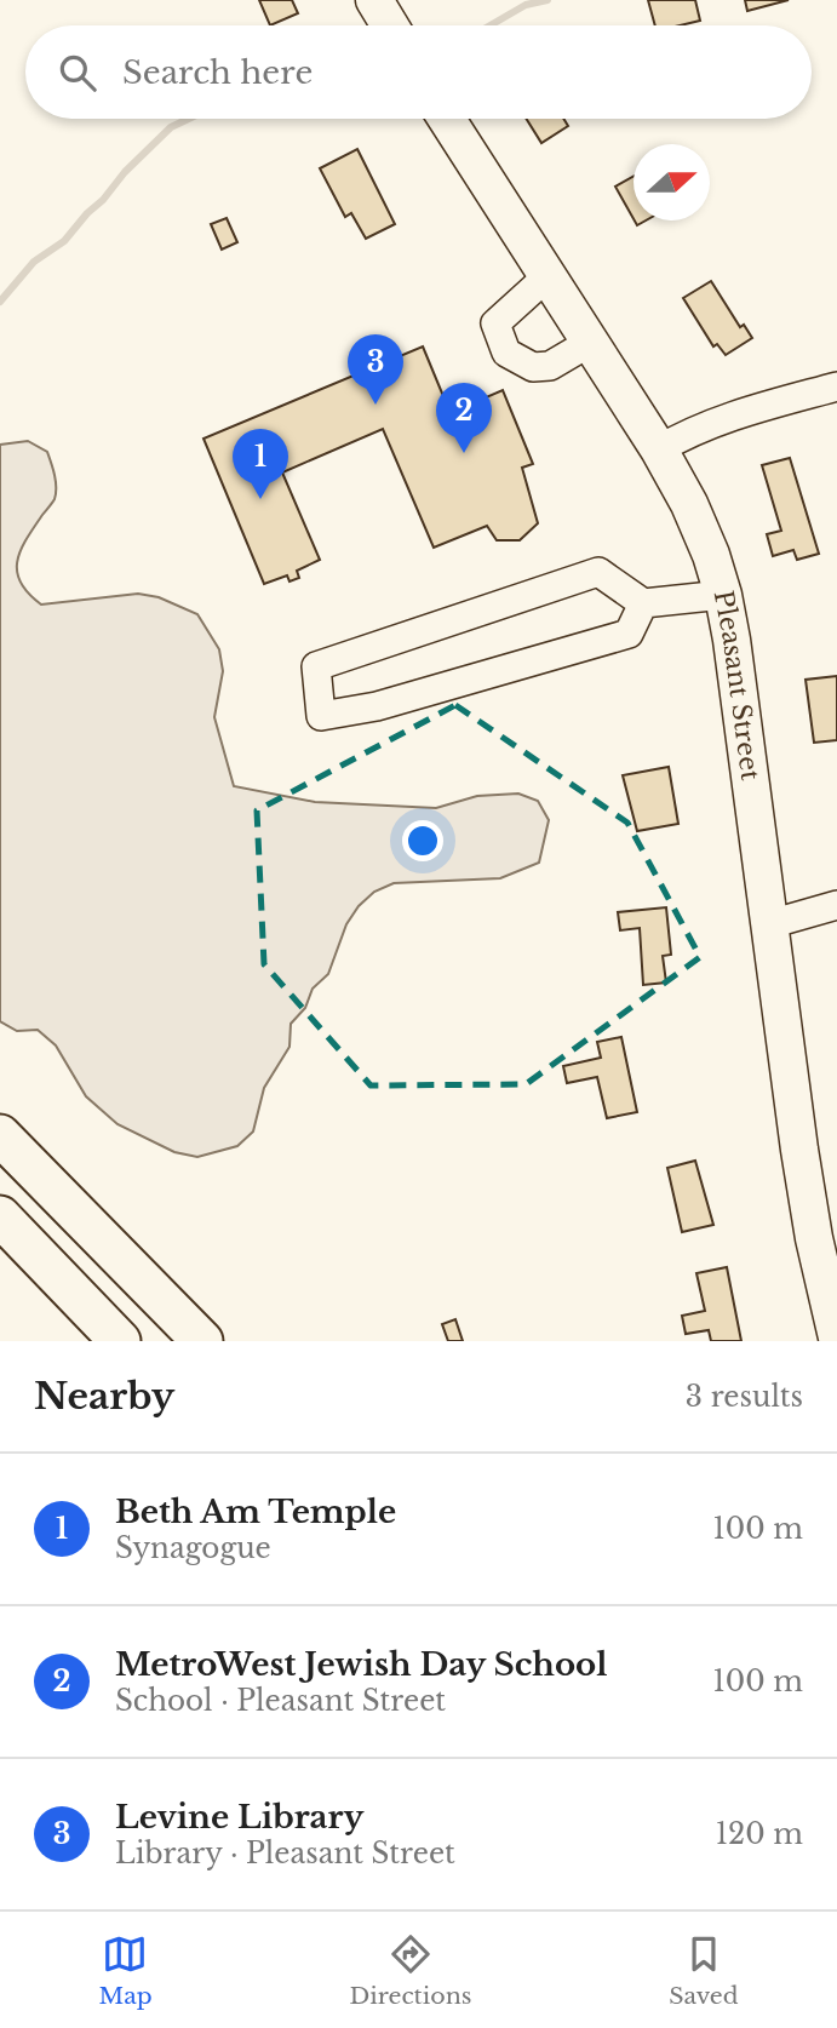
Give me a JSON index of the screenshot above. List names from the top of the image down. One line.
{"streets":{"main road":["Pleasant Street"]},"north":"right","page":{"search":"Search here","pins":["3","2","1"],"heading":["Nearby","3 results"],"list":[{"mark":"1","name":"Beth Am Temple","note":"Synagogue","value":"100 m"},{"mark":"2","name":"MetroWest Jewish Day School","note":"School · Pleasant Street","value":"100 m"},{"mark":"3","name":"Levine Library","note":"Library · Pleasant Street","value":"120 m"}],"nav":["Map","Directions","Saved"]}}
